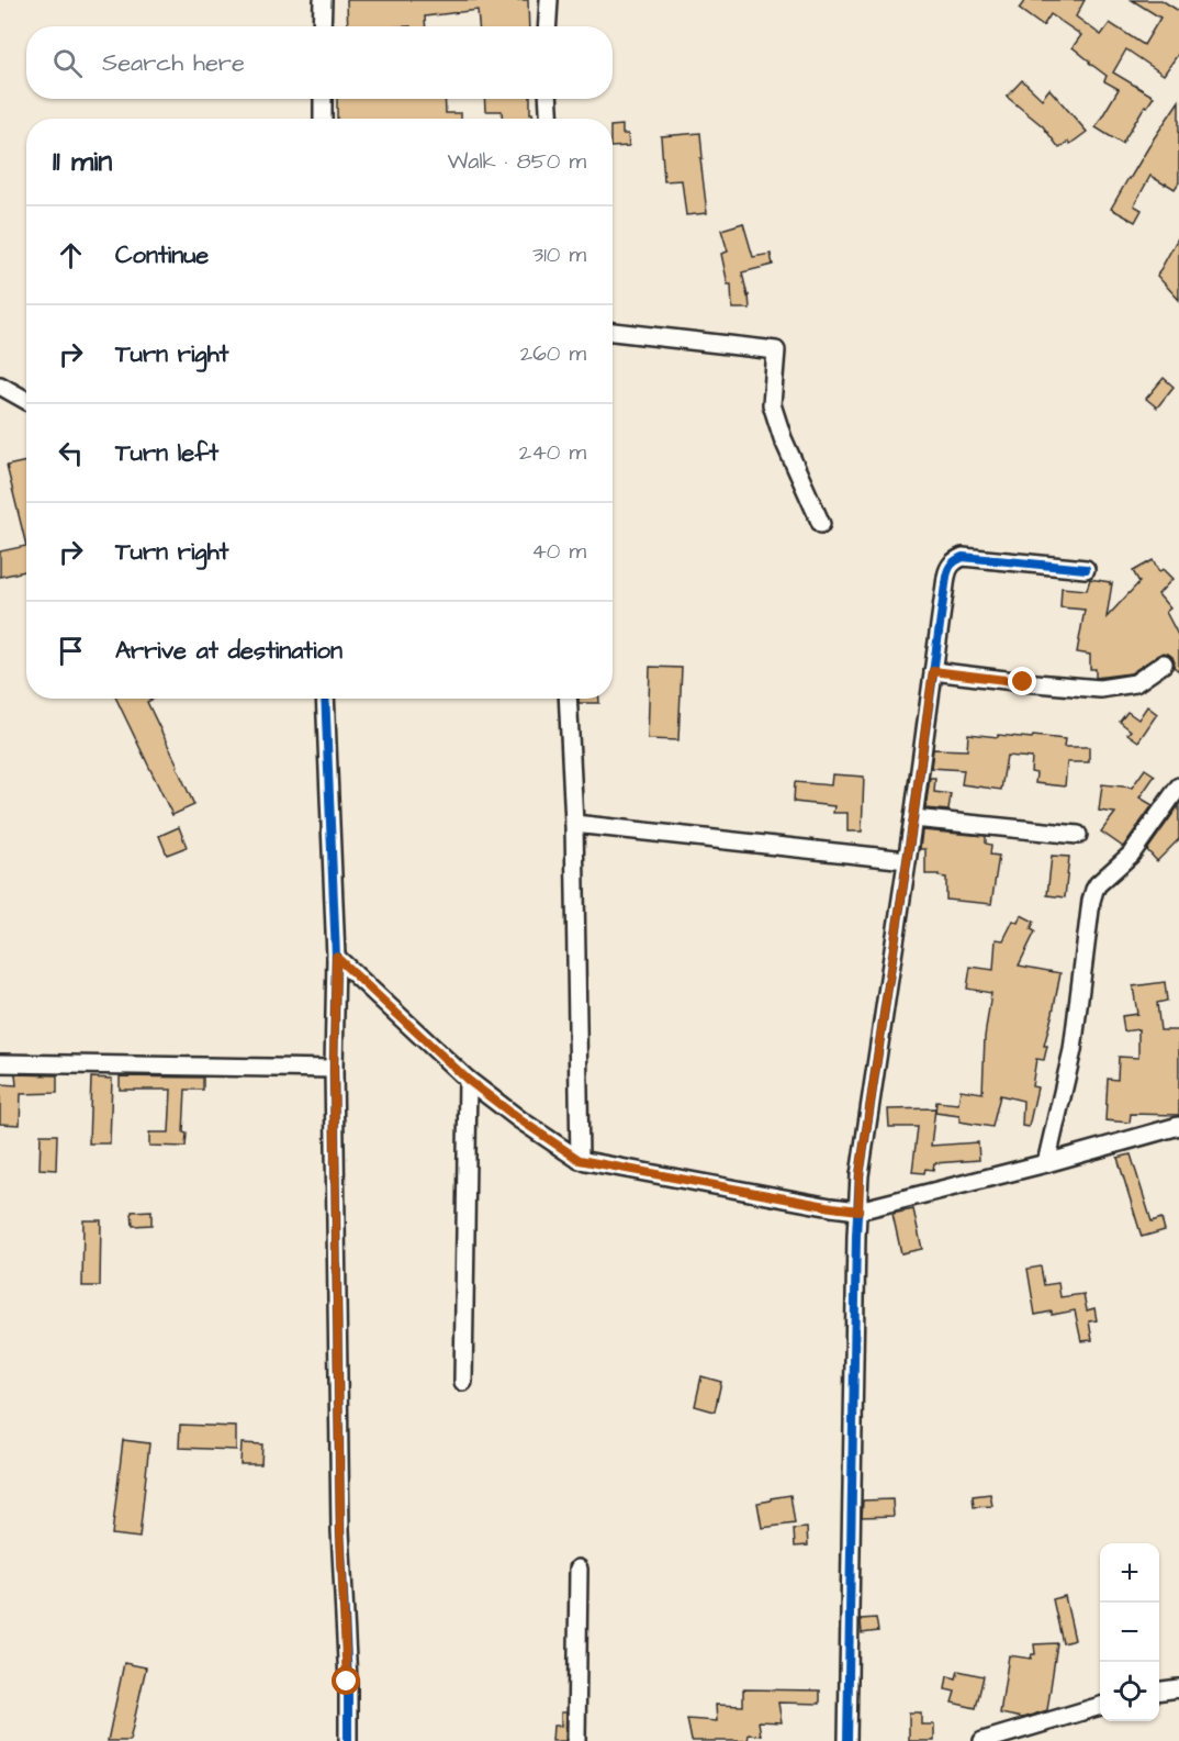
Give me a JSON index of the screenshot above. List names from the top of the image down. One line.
{"page":{"search":"Search here","heading":["11 min","Walk · 850 m"],"list":[["Continue","310 m"],["Turn right","260 m"],["Turn left","240 m"],["Turn right","40 m"],"Arrive at destination"],"map_buttons":["+","−"]}}
